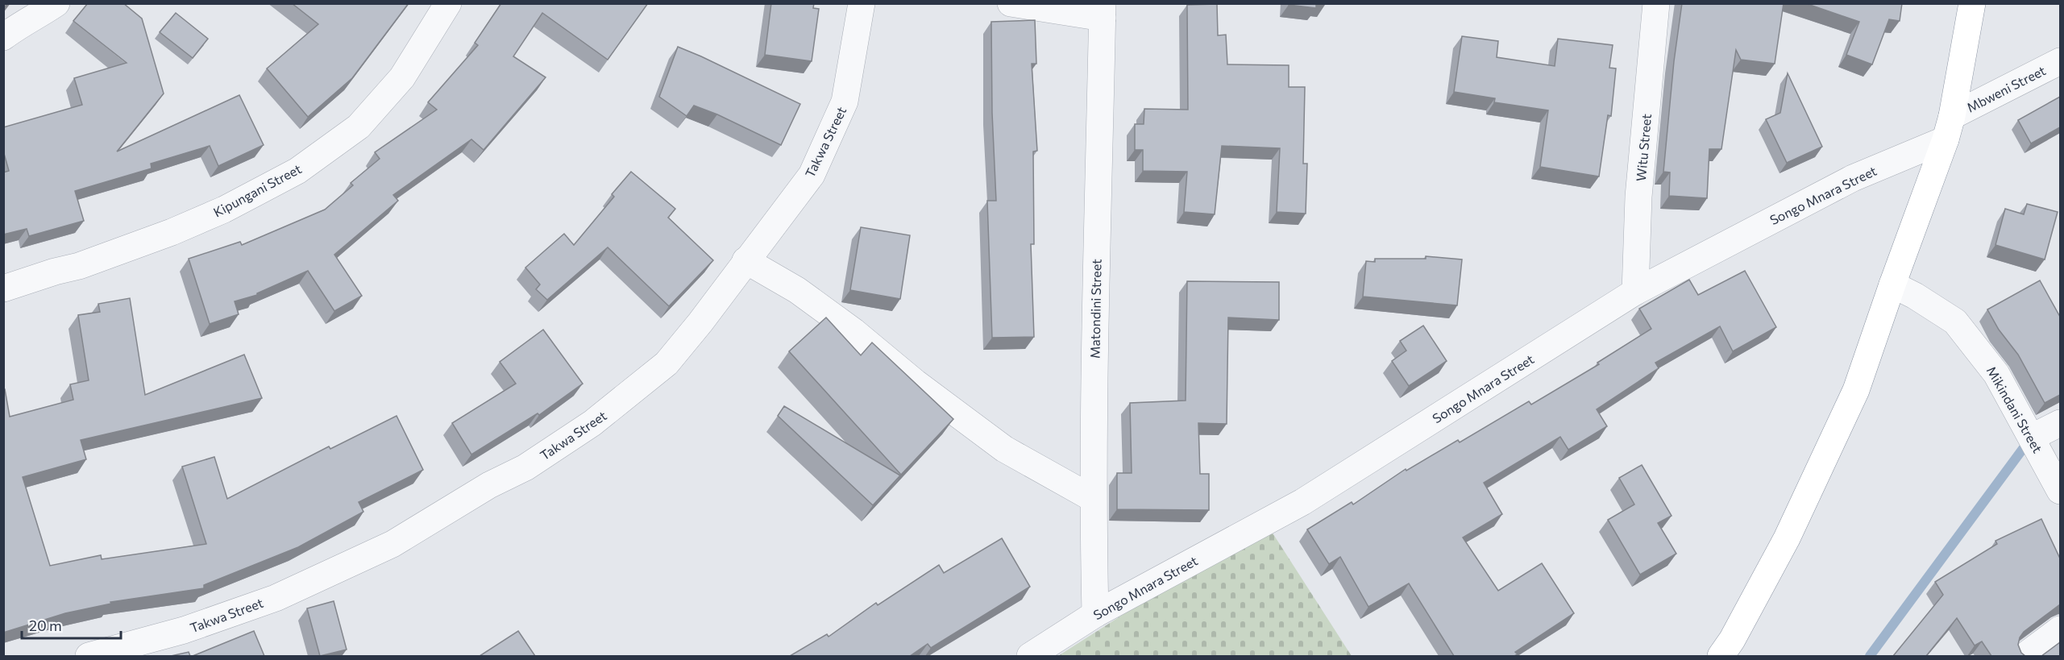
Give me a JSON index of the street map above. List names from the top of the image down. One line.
{"streets":{"street":["Mbweni Street","Takwa Street","Witu Street","Kipungani Street","Songo Mnara Street","Matondini Street","Mikindani Street"]},"crossings":[["Mbweni Street","Songo Mnara Street"],["Witu Street","Songo Mnara Street"],["Songo Mnara Street","Matondini Street"]],"scale_bar":"20 m"}
